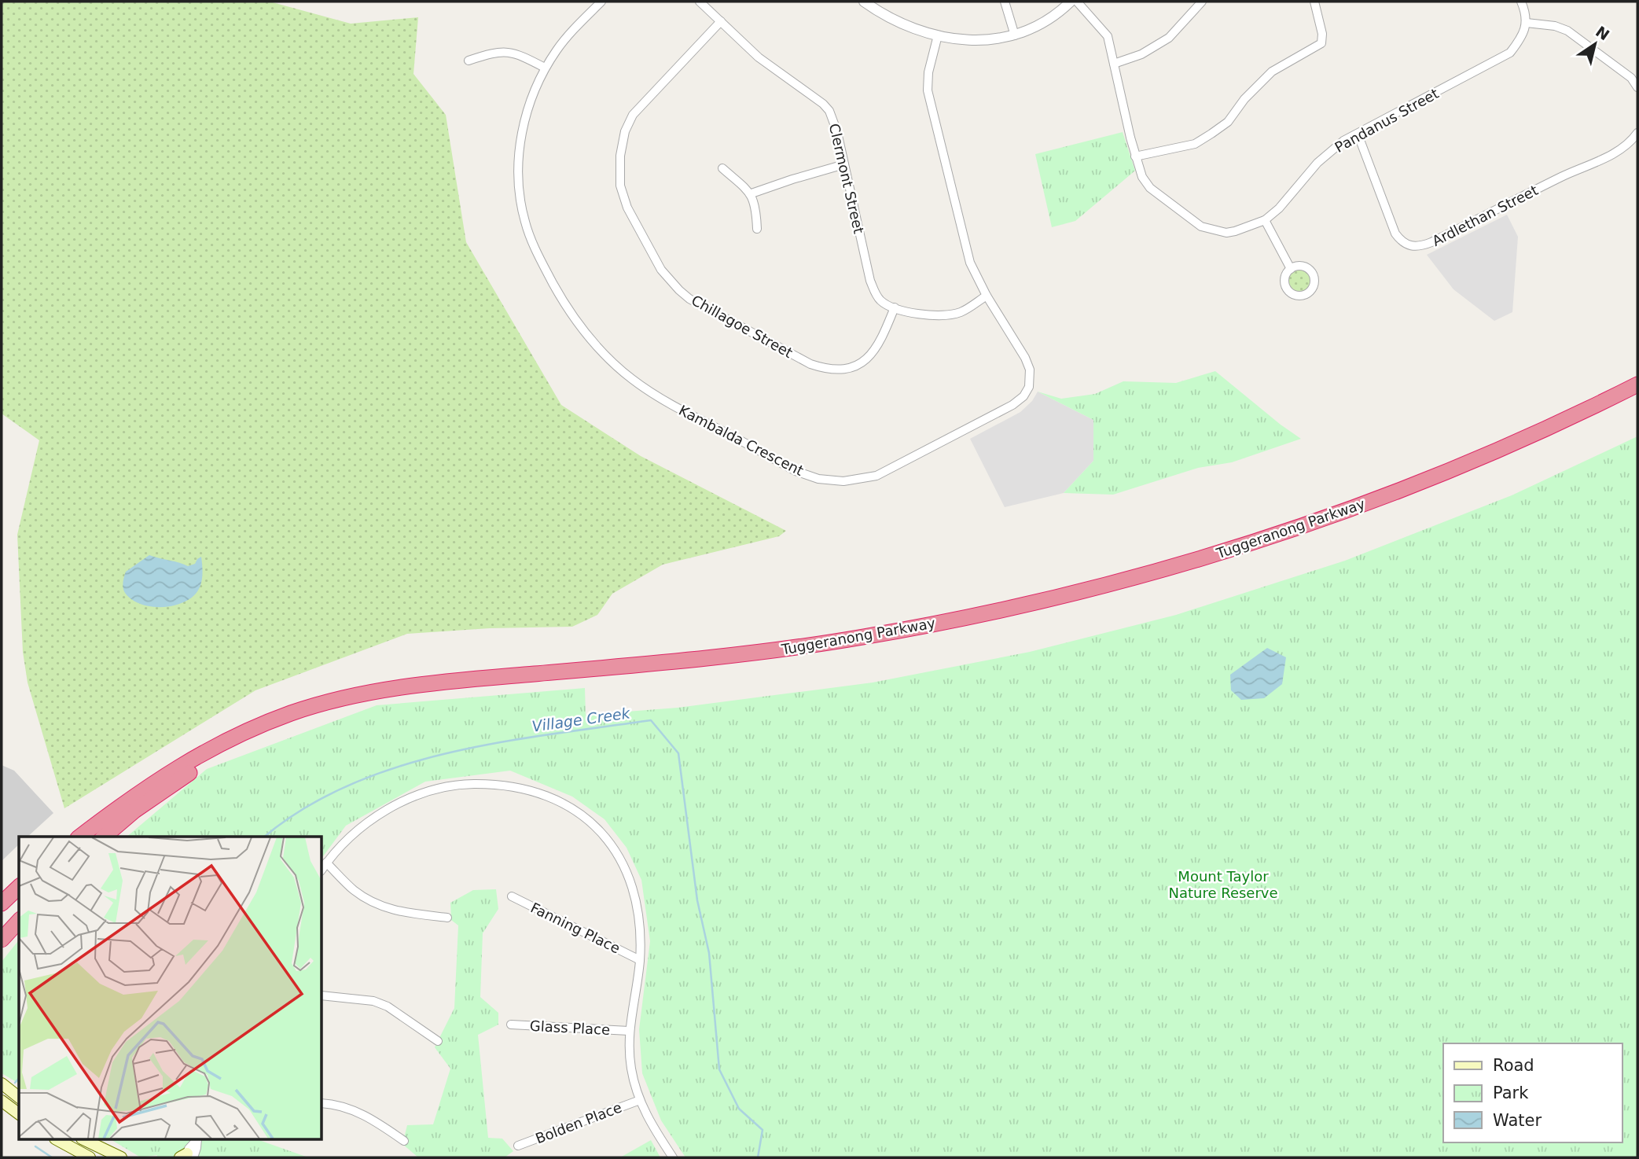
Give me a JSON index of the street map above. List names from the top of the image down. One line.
{"streets":{"highway":["Tuggeranong Parkway"],"street":["Pandanus Street","Clermont Street","Ardlethan Street","Chillagoe Street","Kambalda Crescent","Fanning Place","Glass Place","Bolden Place"]},"crossings":[["Pandanus Street","Ardlethan Street"],["Clermont Street","Chillagoe Street"],["Clermont Street","Kambalda Crescent"]],"water":["Village Creek"],"parks":["Mount Taylor Nature Reserve"],"legend":["Road","Park","Water"],"north":"top right"}
